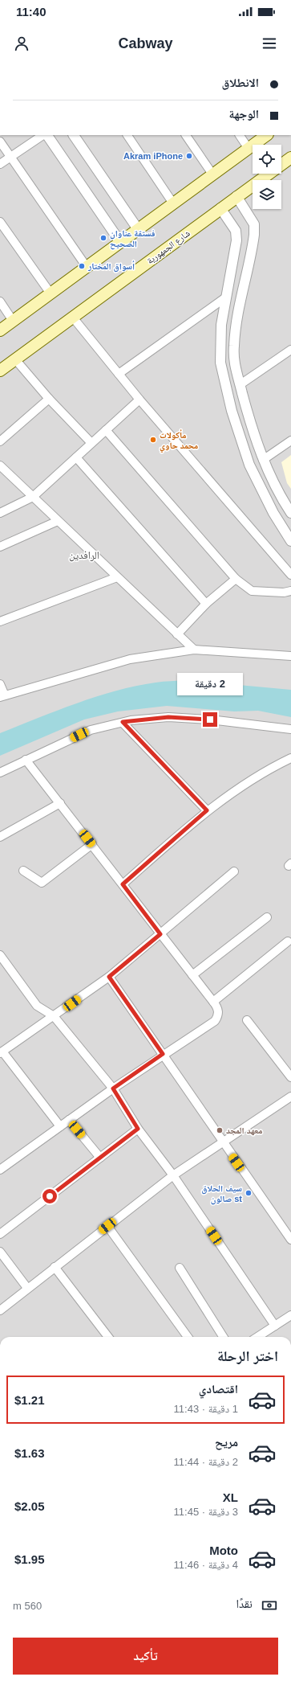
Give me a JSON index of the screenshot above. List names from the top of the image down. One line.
{"streets":{"main road":["شارع الجمهورية"]},"districts":["الرافدين"],"places":["Akram iPhone","فستقة عناوان الصحيح","أسواق المختار","مأكولات محمد حاوي","معهد المجد","سيف الحلاق صالون st"],"page":{"status":"11:40","header":"Cabway","banner":["الانطلاق","الوجهة"],"bubble":"2 دقيقة","heading":"اختر الرحلة","list":[{"name":"اقتصادي","note":"1 دقيقة · 11:43","value":"$1.21"},{"name":"مريح","note":"2 دقيقة · 11:44","value":"$1.63"},{"name":"XL","note":"3 دقيقة · 11:45","value":"$2.05"},{"name":"Moto","note":"4 دقيقة · 11:46","value":"$1.95"}],"pay":["نقدًا","560 m"],"buttons":"تأكيد"}}
